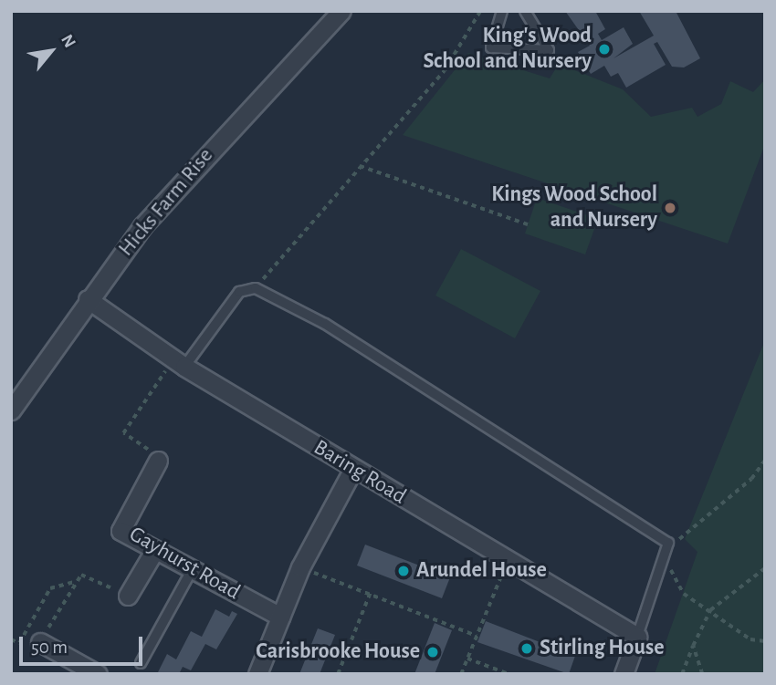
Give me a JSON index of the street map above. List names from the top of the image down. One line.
{"streets":{"street":["Hicks Farm Rise","Baring Road","Gayhurst Road"]},"crossings":[["Hicks Farm Rise","Baring Road"]],"places":["King's Wood School and Nursery","Kings Wood School and Nursery","Arundel House","Stirling House","Carisbrooke House"],"scale_bar":"50 m","north":"top right"}
